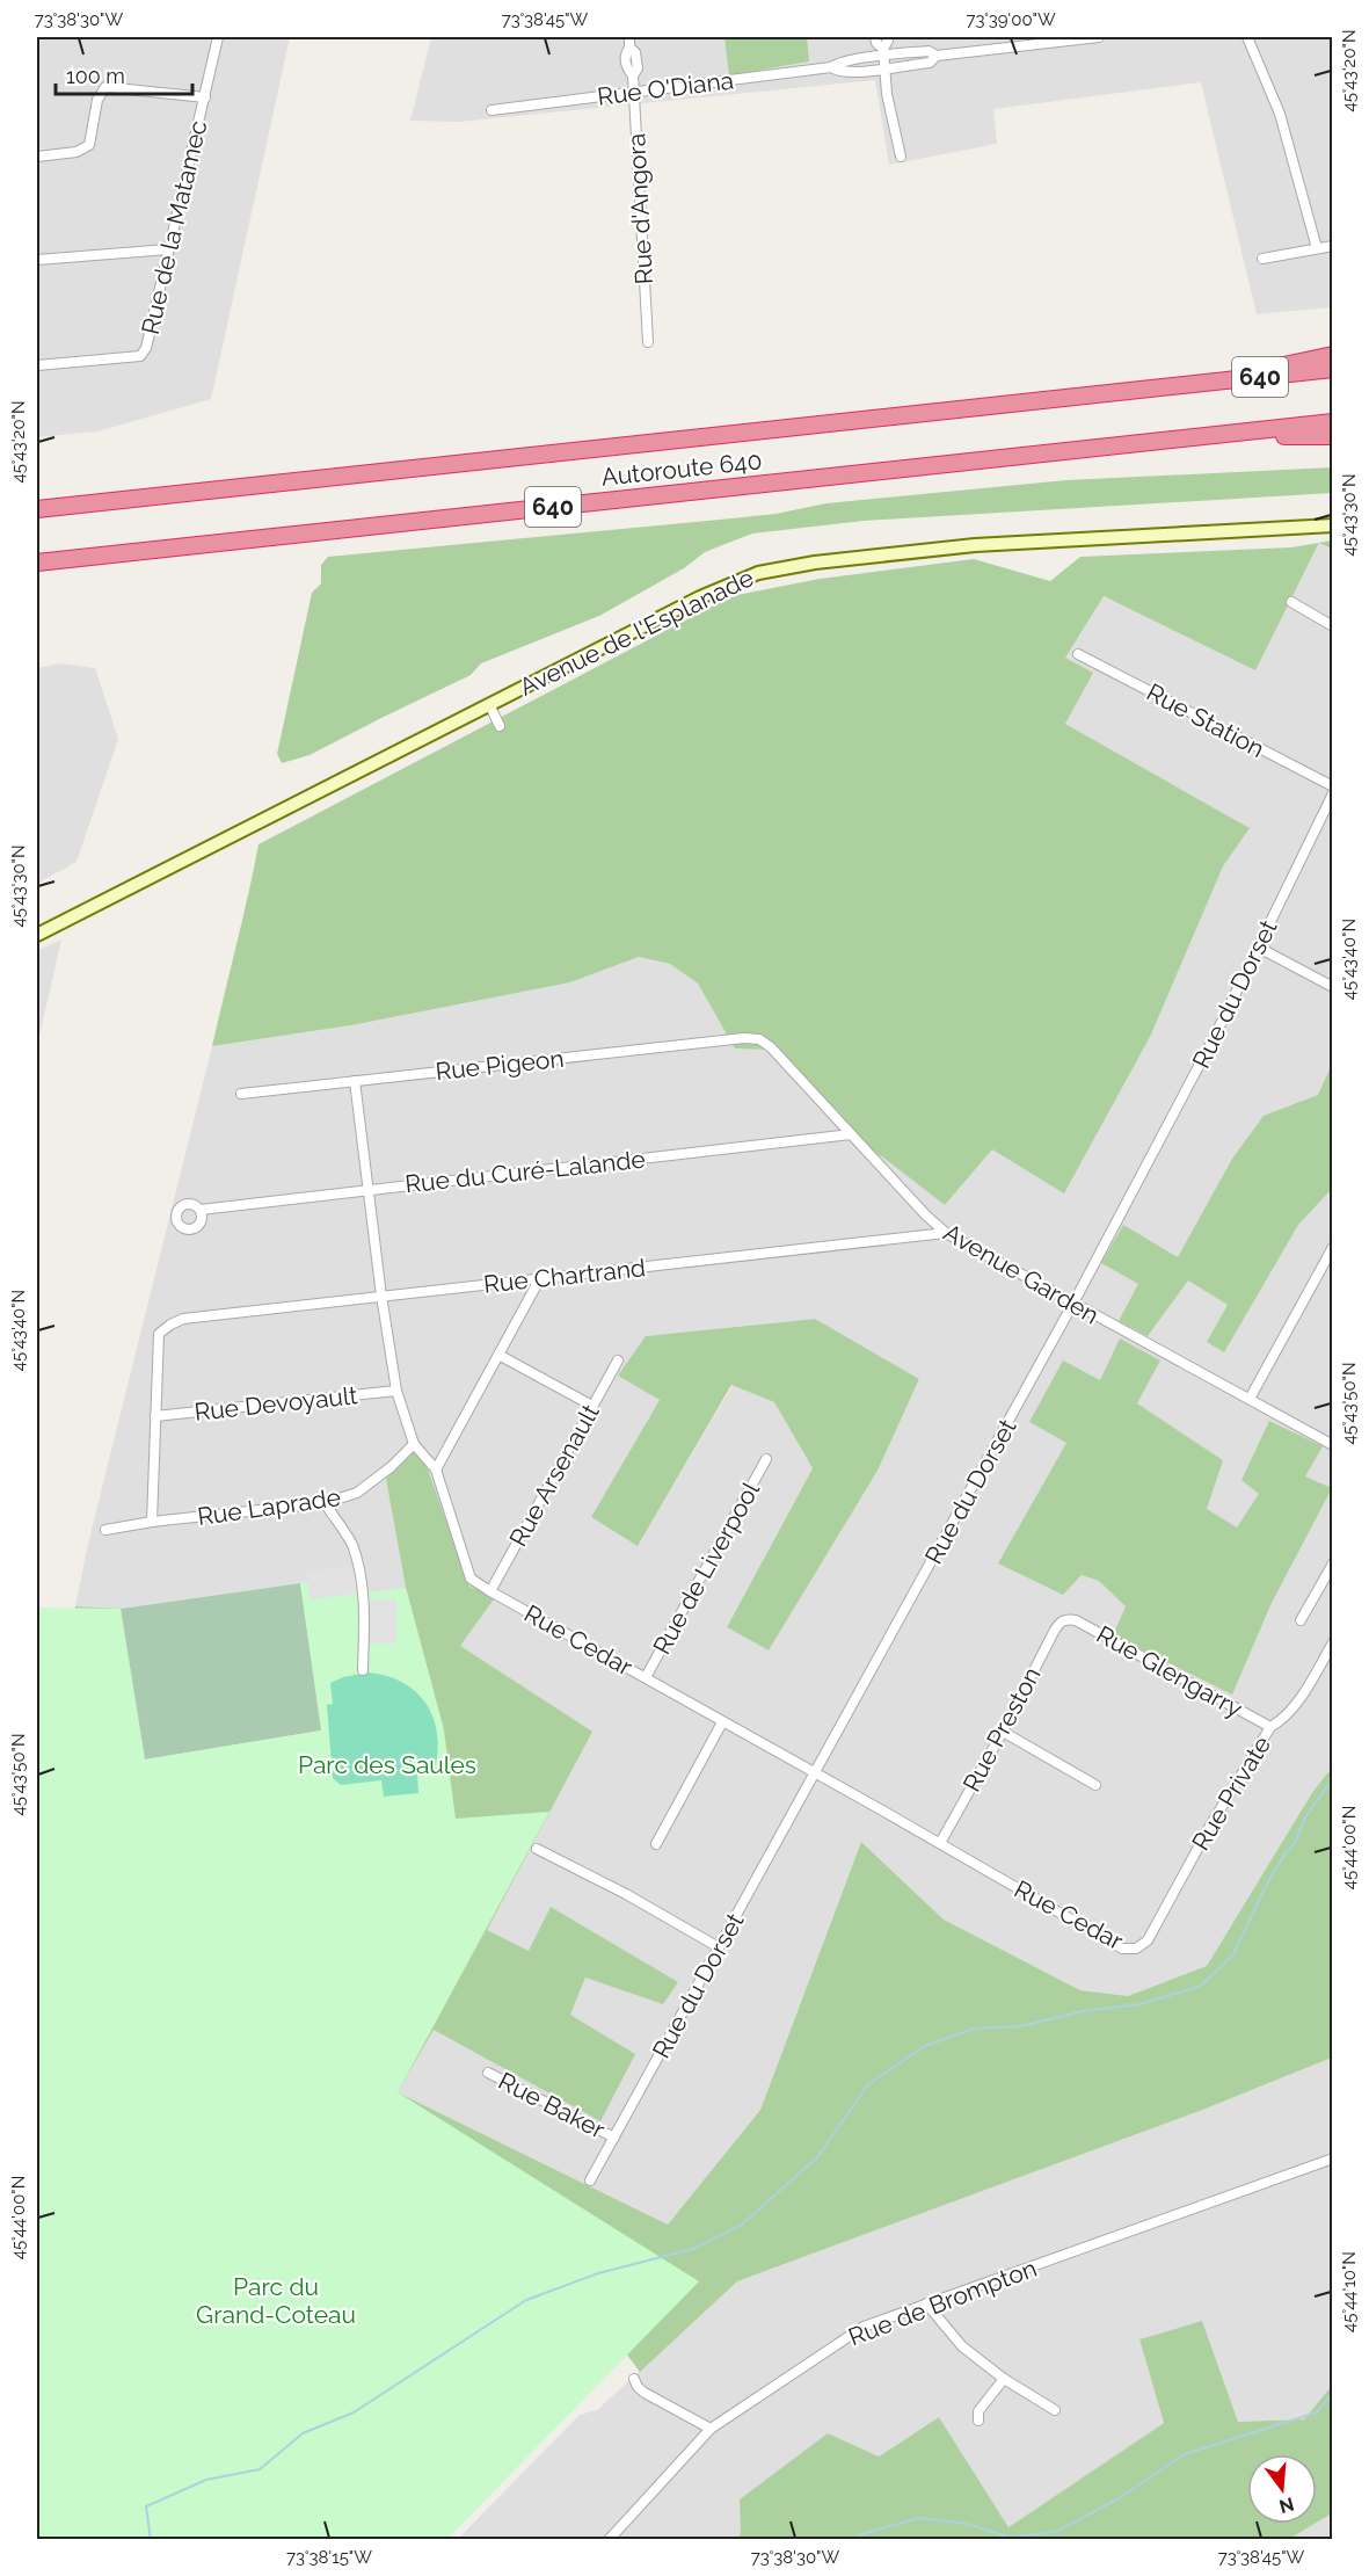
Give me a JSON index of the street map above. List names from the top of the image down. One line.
{"streets":{"highway":["640","Autoroute 640"],"street":["Rue O'Diana","Rue d'Angora","Rue de la Matamec","Avenue de l'Esplanade","Rue Station","Rue du Dorset","Rue Pigeon","Rue du Curé-Lalande","Avenue Garden","Rue Chartrand","Rue Devoyault","Rue Arsenault","Rue Laprade","Rue de Liverpool","Rue Cedar","Rue Glengarry","Rue Preston","Rue Private","Rue Baker","Rue de Brompton"]},"crossings":[["Rue O'Diana","Rue d'Angora"],["Rue du Dorset","Avenue Garden"],["Rue du Dorset","Rue Cedar"],["Rue du Dorset","Rue Baker"],["Rue Pigeon","Avenue Garden"],["Rue Pigeon","Rue Cedar"],["Rue du Curé-Lalande","Avenue Garden"],["Rue du Curé-Lalande","Rue Cedar"],["Avenue Garden","Rue Chartrand"],["Rue Chartrand","Rue Devoyault"],["Rue Chartrand","Rue Cedar"],["Rue Devoyault","Rue Cedar"],["Rue Arsenault","Rue Cedar"],["Rue Laprade","Rue Cedar"],["Rue de Liverpool","Rue Cedar"],["Rue Cedar","Rue Preston"],["Rue Cedar","Rue Private"],["Rue Glengarry","Rue Preston"],["Rue Glengarry","Rue Private"]],"parks":["Parc des Saules","Parc du Grand-Coteau"],"scale_bar":"100 m","north":"bottom","coordinates":["73°38'30\"W","73°38'45\"W","73°39'00\"W","45°43'20\"N","45°43'30\"N","45°43'40\"N","45°43'50\"N","45°44'00\"N","45°44'10\"N","73°38'15\"W"]}
